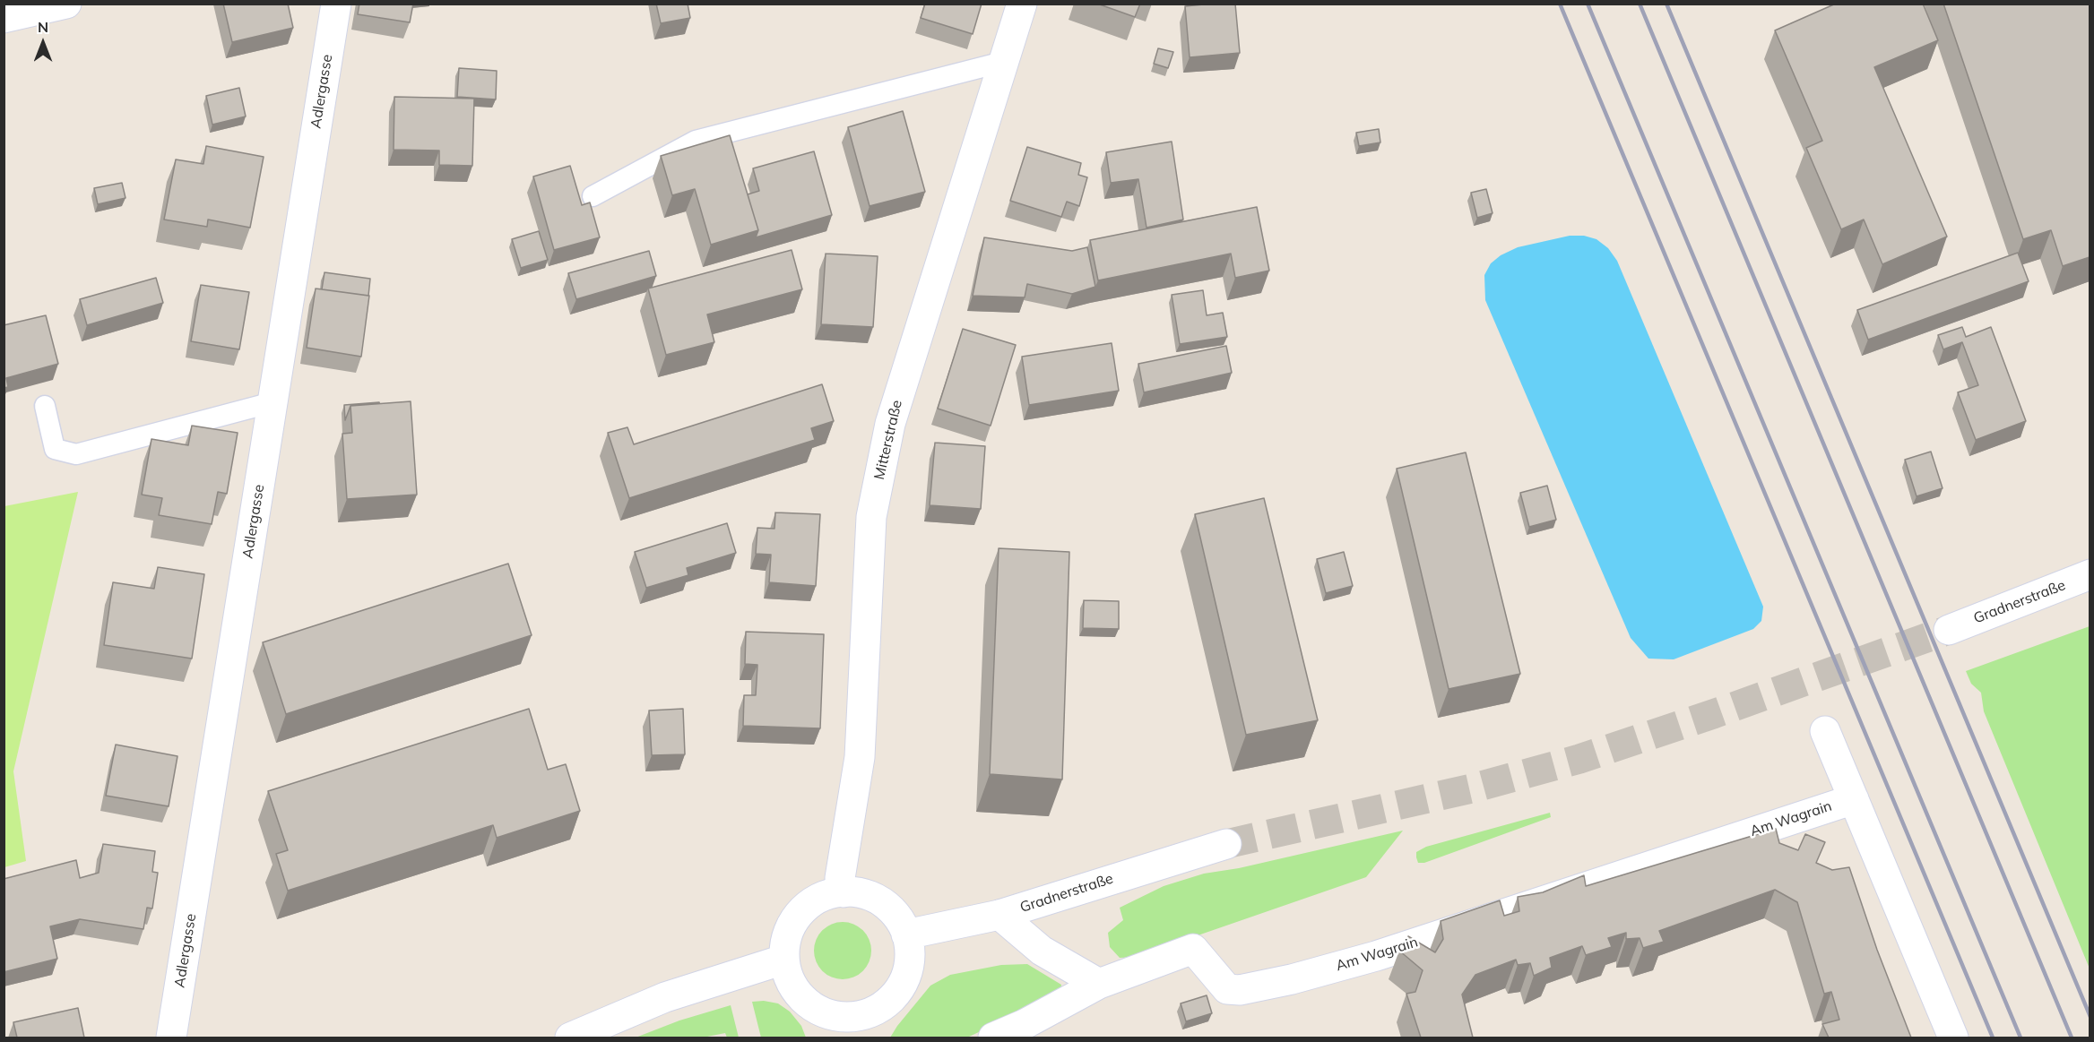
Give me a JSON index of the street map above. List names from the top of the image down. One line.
{"streets":{"street":["Adlergasse","Mitterstraße","Gradnerstraße","Am Wagrain"]},"crossings":[["Mitterstraße","Gradnerstraße"]],"north":"top"}
